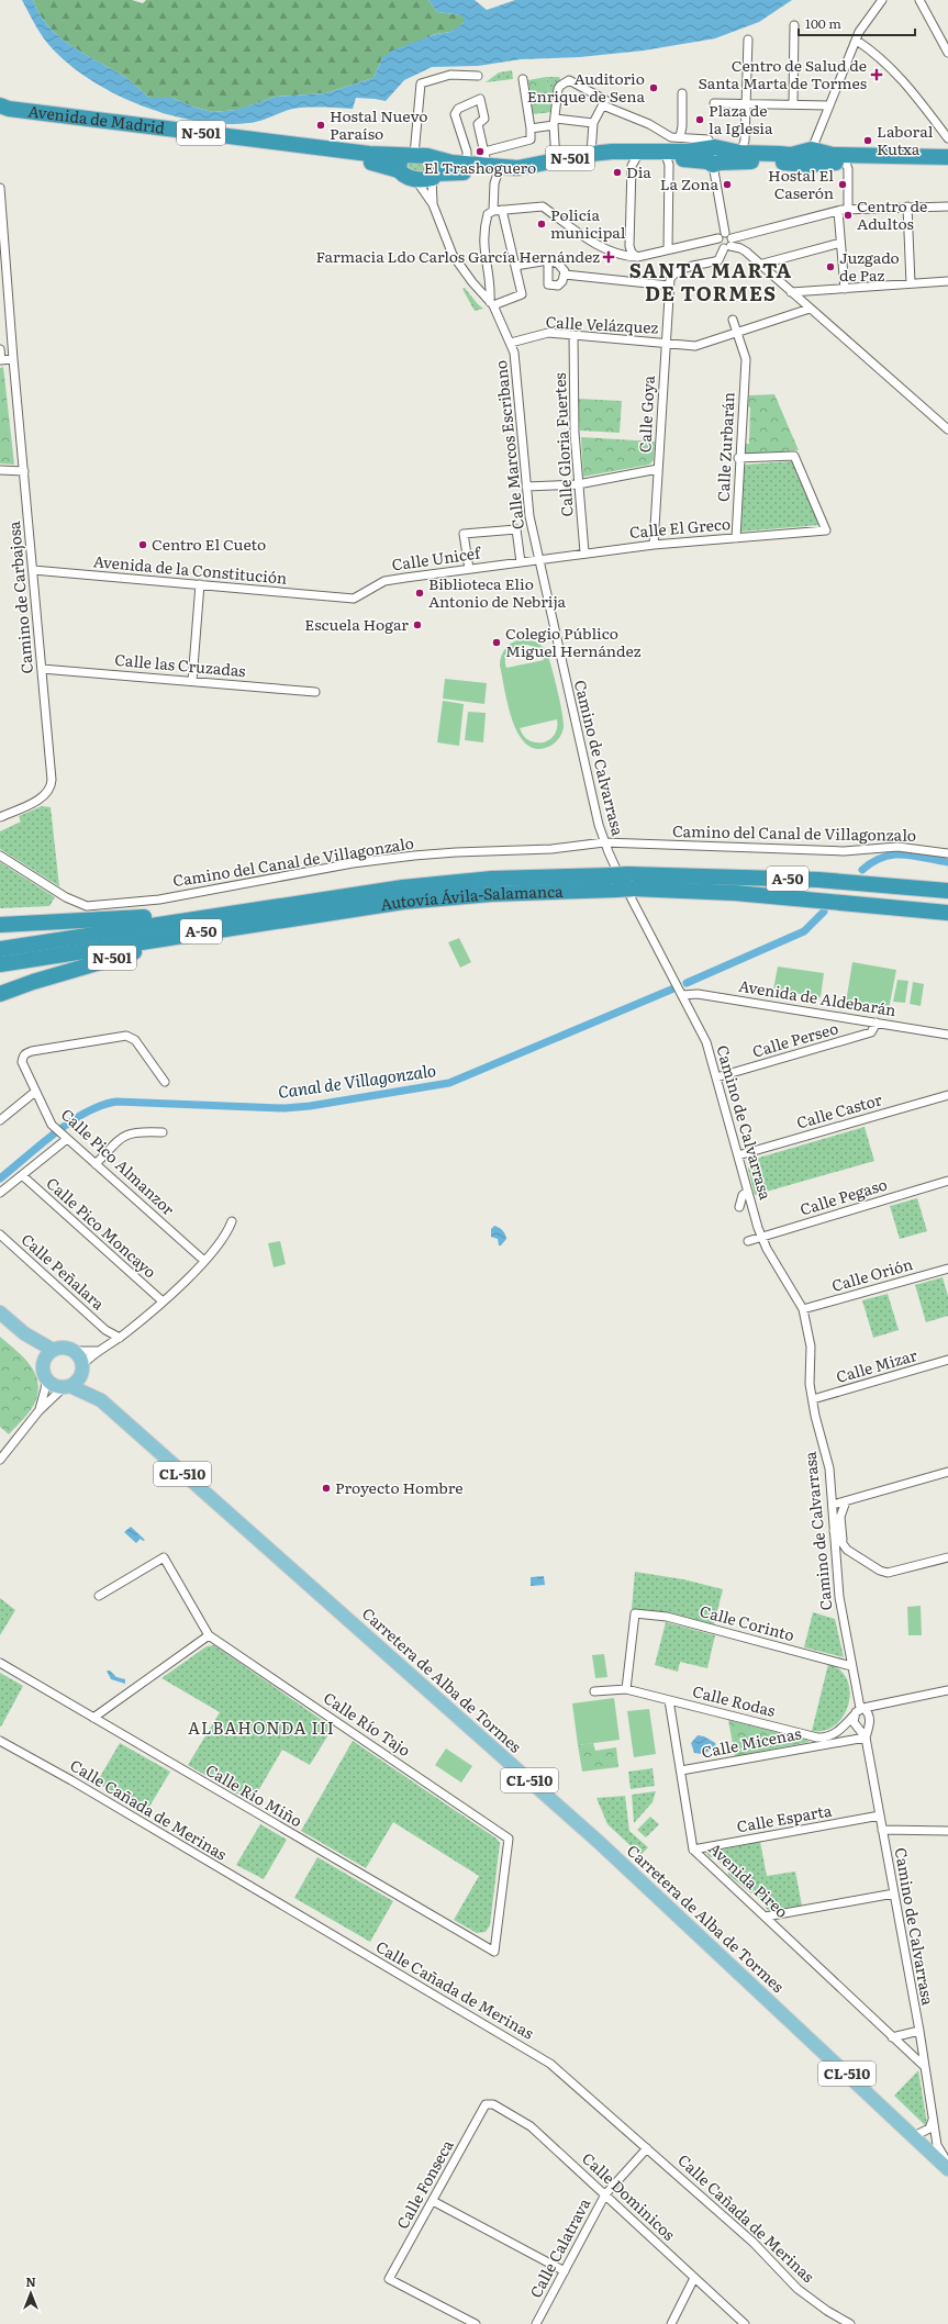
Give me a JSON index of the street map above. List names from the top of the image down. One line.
{"streets":{"highway":["Avenida de Madrid","N-501","A-50","Autovía Ávila-Salamanca"],"main road":["CL-510","Carretera de Alba de Tormes"],"street":["Calle Velázquez","Calle Goya","Calle Marcos Escribano","Calle Gloria Fuertes","Calle Zurbarán","Calle El Greco","Calle Unicef","Avenida de la Constitución","Camino de Carbajosa","Calle las Cruzadas","Camino de Calvarrasa","Camino del Canal de Villagonzalo","Avenida de Aldebarán","Calle Perseo","Calle Castor","Calle Pico Almanzor","Calle Pegaso","Calle Pico Moncayo","Calle Peñalara","Calle Orión","Calle Mizar","Calle Corinto","Calle Rodas","Calle Río Tajo","Calle Micenas","Calle Río Miño","Calle Cañada de Merinas","Calle Esparta","Avenida Pireo","Calle Fonseca","Calle Dominicos","Calle Calatrava"]},"crossings":[["Avenida de Madrid","N-501"],["N-501","Calle Marcos Escribano"],["N-501","Autovía Ávila-Salamanca"],["Calle Velázquez","Calle Goya"],["Calle Velázquez","Calle Marcos Escribano"],["Calle Velázquez","Calle Gloria Fuertes"],["Calle Velázquez","Calle Zurbarán"],["Calle Goya","Calle El Greco"],["Calle Marcos Escribano","Calle El Greco"],["Calle Marcos Escribano","Calle Unicef"],["Calle Marcos Escribano","Camino de Calvarrasa"],["Calle Gloria Fuertes","Calle El Greco"],["Calle Zurbarán","Calle El Greco"],["Calle El Greco","Calle Unicef"],["Calle El Greco","Camino de Calvarrasa"],["Calle Unicef","Avenida de la Constitución"],["Calle Unicef","Camino de Calvarrasa"],["Avenida de la Constitución","Camino de Carbajosa"],["Camino de Carbajosa","Calle las Cruzadas"],["Camino de Calvarrasa","Camino del Canal de Villagonzalo"],["Camino de Calvarrasa","Avenida de Aldebarán"],["Camino de Calvarrasa","Calle Perseo"],["Camino de Calvarrasa","Calle Castor"],["Camino de Calvarrasa","Calle Pegaso"],["Camino de Calvarrasa","Calle Orión"],["Camino de Calvarrasa","Calle Mizar"],["Camino de Calvarrasa","Calle Corinto"],["Camino de Calvarrasa","Calle Micenas"],["Camino de Calvarrasa","Calle Esparta"],["Camino de Calvarrasa","Avenida Pireo"],["Avenida de Aldebarán","Calle Perseo"],["CL-510","Carretera de Alba de Tormes"],["Calle Corinto","Calle Rodas"],["Calle Rodas","Calle Micenas"],["Calle Rodas","Avenida Pireo"],["Calle Río Tajo","Calle Río Miño"],["Calle Micenas","Avenida Pireo"],["Calle Cañada de Merinas","Calle Calatrava"],["Calle Esparta","Avenida Pireo"],["Calle Fonseca","Calle Dominicos"],["Calle Dominicos","Calle Calatrava"]],"districts":["SANTA MARTA DE TORMES","ALBAHONDA III"],"water":["Canal de Villagonzalo"],"places":{"health":["Centro de Salud de Santa Marta de Tormes","Farmacia Ldo Carlos García Hernández"],"other":["Auditorio Enrique de Sena","Plaza de la Iglesia","Hostal Nuevo Paraíso","Laboral Kutxa","El Trashoguero","Dia","La Zona","Hostal El Caserón","Centro de Adultos","Policía municipal","Juzgado de Paz","Centro El Cueto","Biblioteca Elio Antonio de Nebrija","Escuela Hogar","Colegio Público Miguel Hernández","Proyecto Hombre"]},"scale_bar":"100 m","north":"top"}
